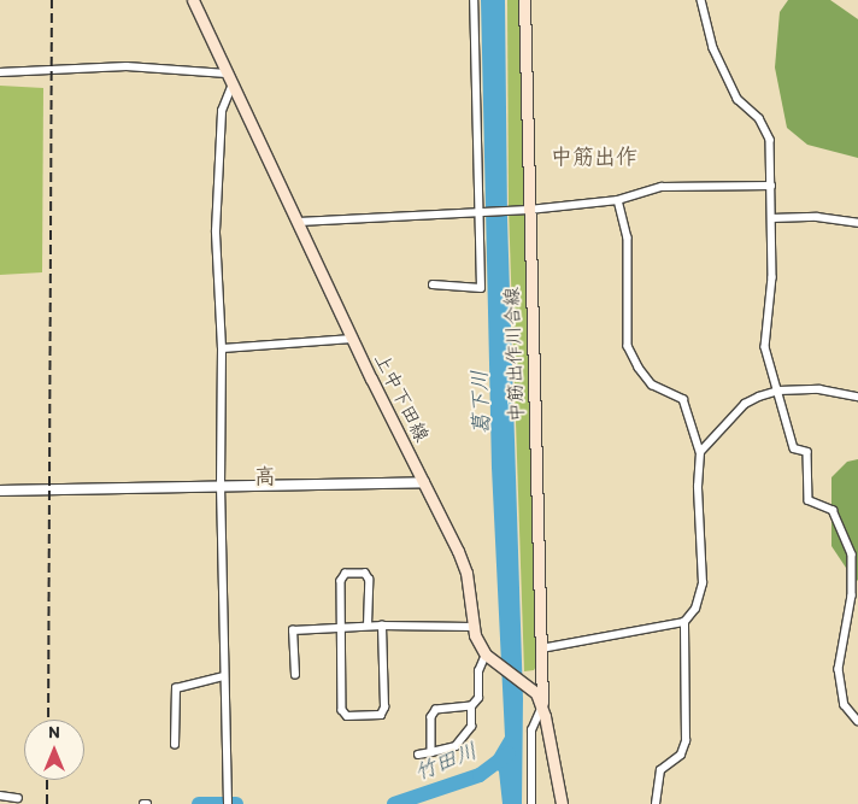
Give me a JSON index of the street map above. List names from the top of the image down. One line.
{"streets":{"main road":["中筋出作川合線","上中下田線"]},"crossings":[["中筋出作川合線","上中下田線"]],"districts":["中筋出作","高"],"water":["葛下川","竹田川"],"north":"top"}
